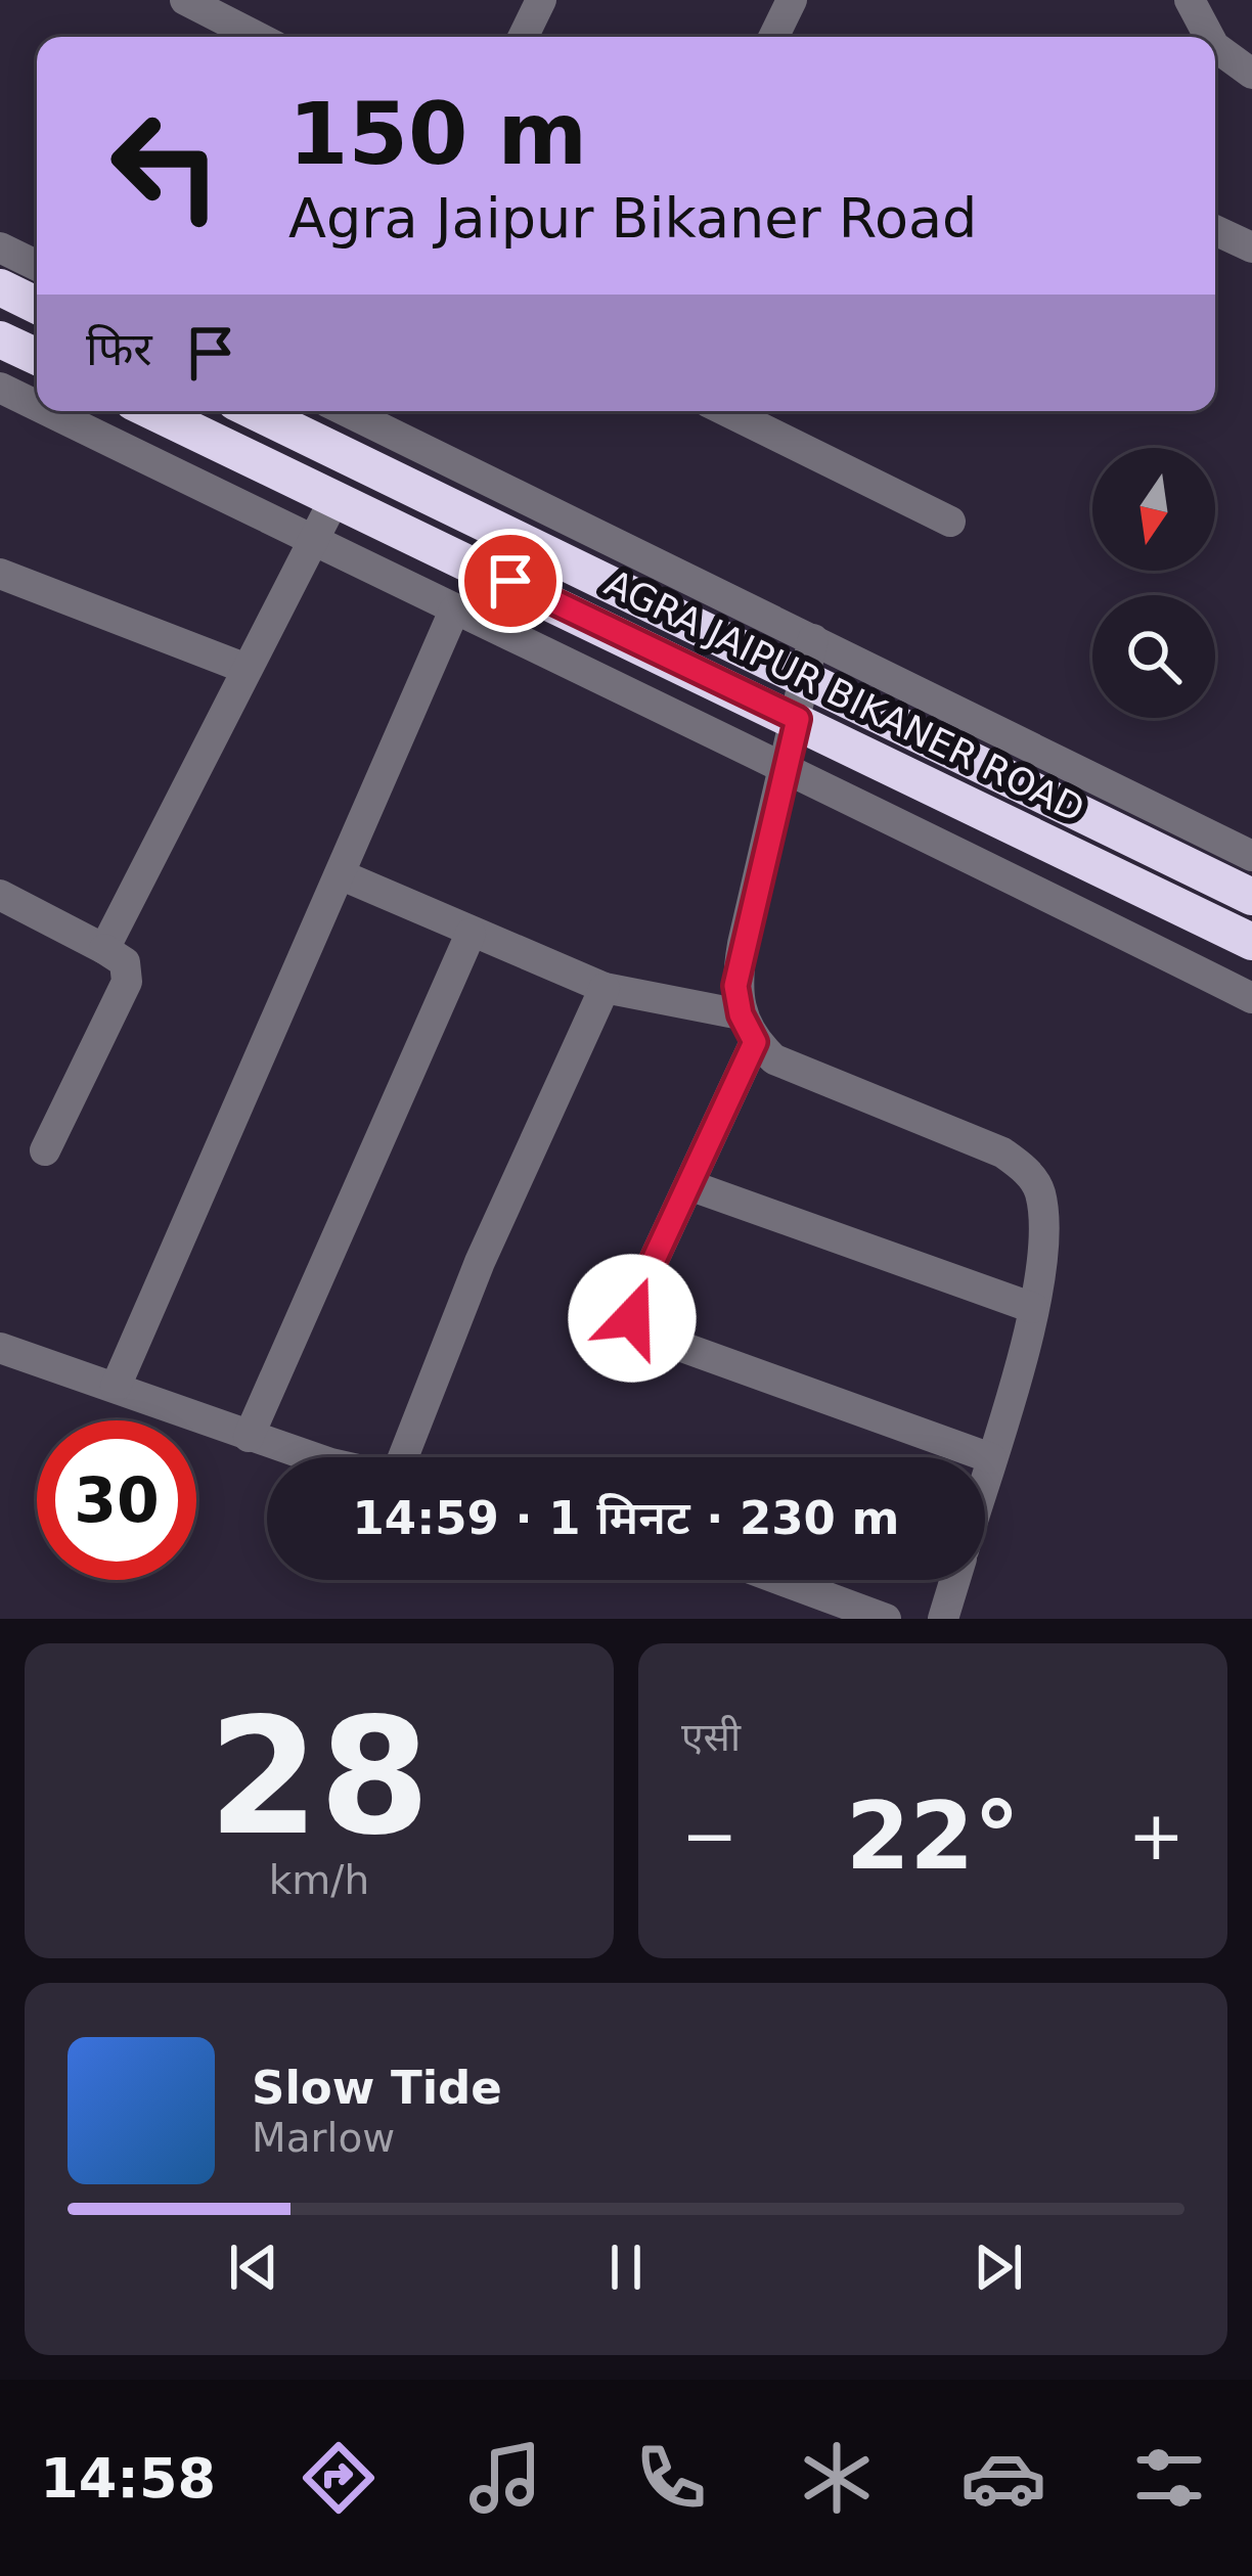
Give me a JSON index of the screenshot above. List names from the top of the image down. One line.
{"streets":{"highway":["AGRA JAIPUR BIKANER ROAD"]},"north":"bottom","page":{"turn":["150 m","Agra Jaipur Bikaner Road"],"then":"फिर","limit":"30","trip":"14:59 · 1 मिनट · 230 m","tile":[["28","km/h"],"एसी"],"heat":["−","22°","+"],"song":["Slow Tide","Marlow"],"tabs":"14:58"}}
